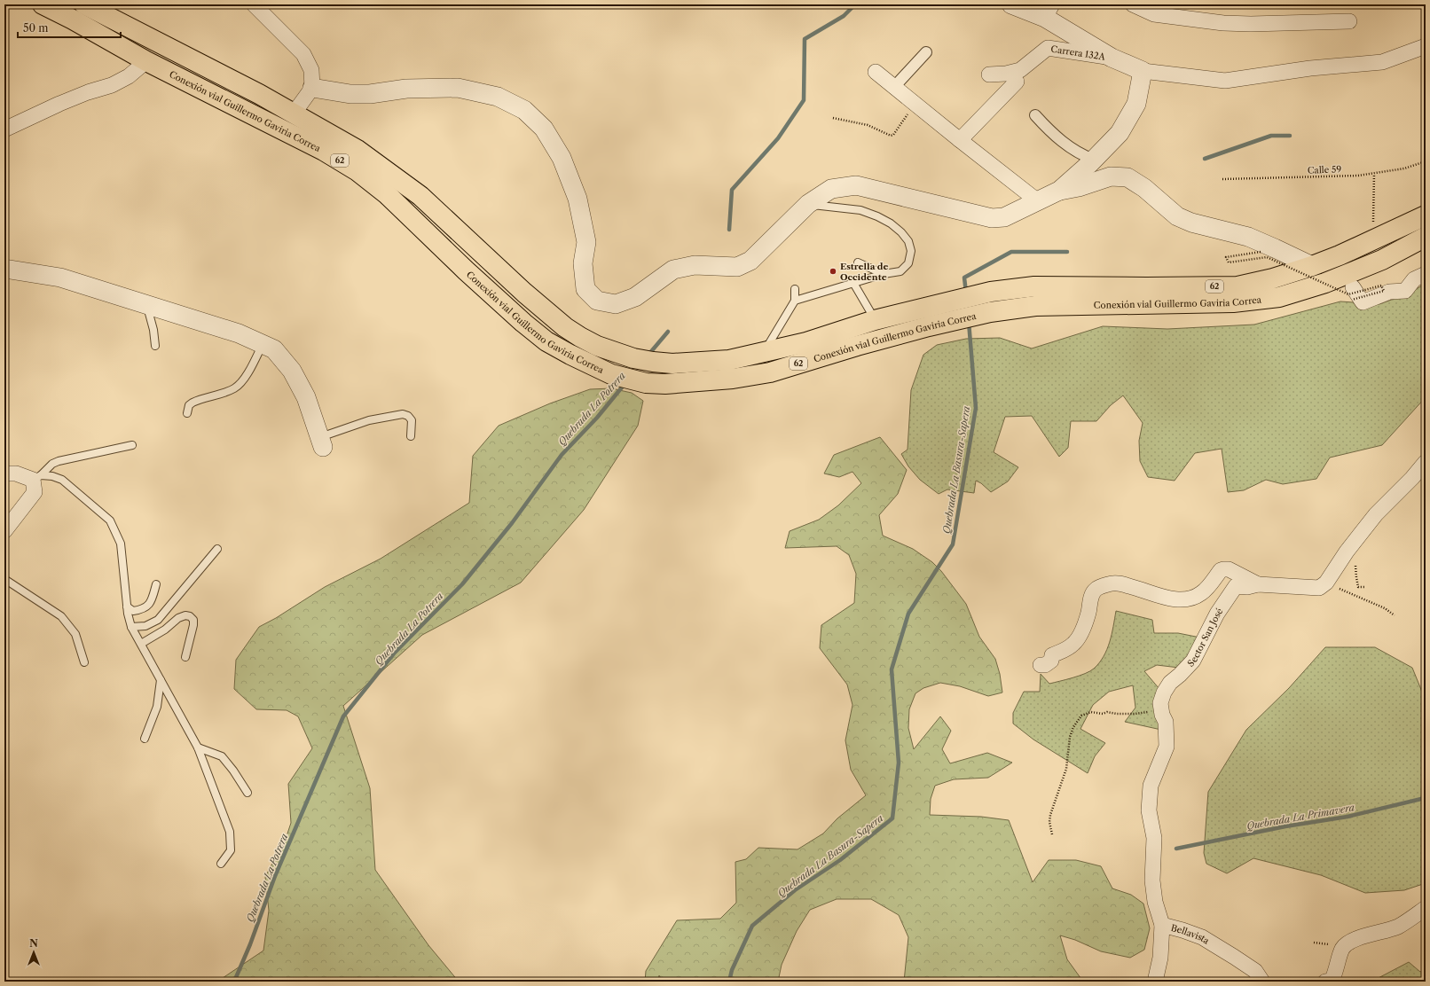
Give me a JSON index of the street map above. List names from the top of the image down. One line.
{"streets":{"highway":["Conexión vial Guillermo Gaviria Correa","62"],"street":["Carrera 132A","Sector San José","Bellavista"],"path":["Calle 59"]},"crossings":[["Sector San José","Bellavista"]],"water":["Quebrada La Potrera","Quebrada La Basura-Sapera","Quebrada La Primavera"],"places":["Estrella de Occidente"],"scale_bar":"50 m","north":"top"}
